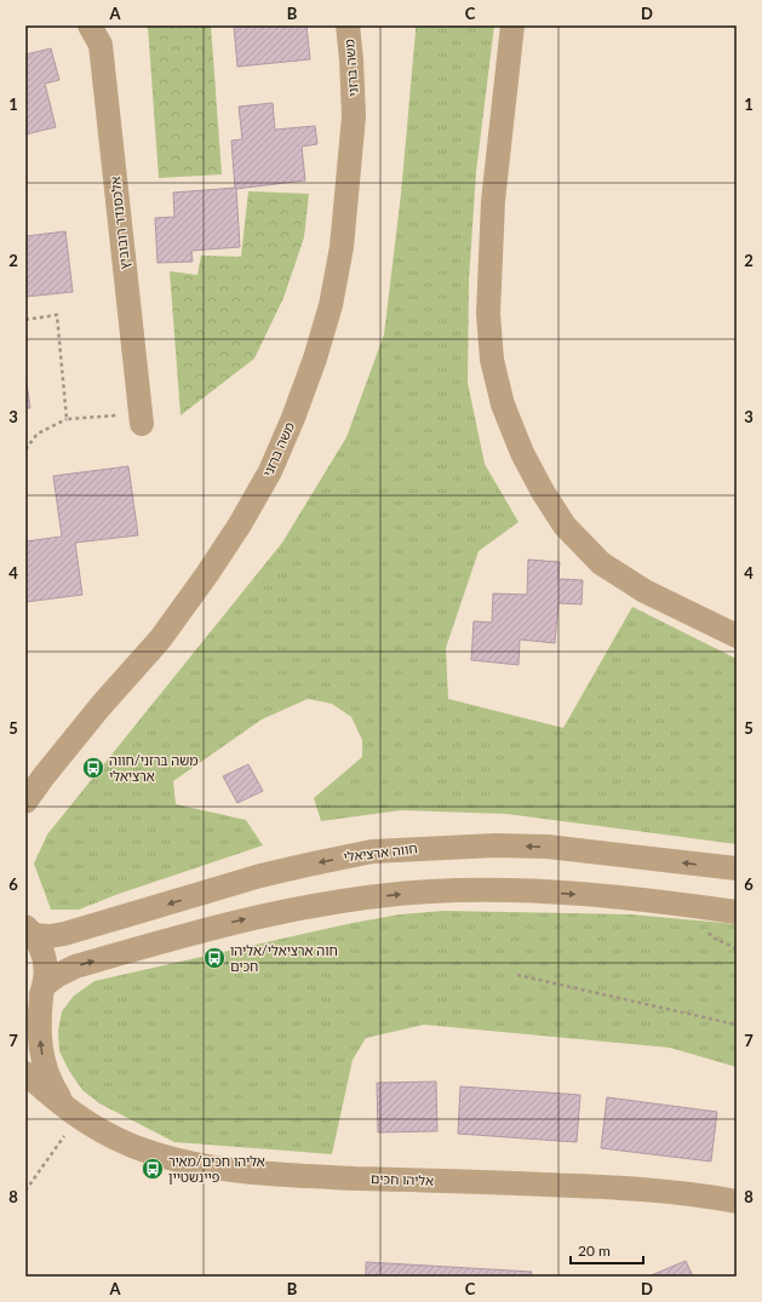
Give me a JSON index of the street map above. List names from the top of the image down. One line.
{"streets":{"street":["משה ברזני","אלכסנדר רובוביץ","חווה ארציאלי","אליהו חכים"]},"crossings":[["חווה ארציאלי","אליהו חכים"]],"places":{"bus stop":["משה ברזני/חווה ארציאלי","חוה ארציאלי/אליהו חכים","אליהו חכים/מאיר פיינשטיין"]},"scale_bar":"20 m","grid":{"columns":["A","B","C","D"],"rows":["1","2","3","4","5","6","7","8"]}}
